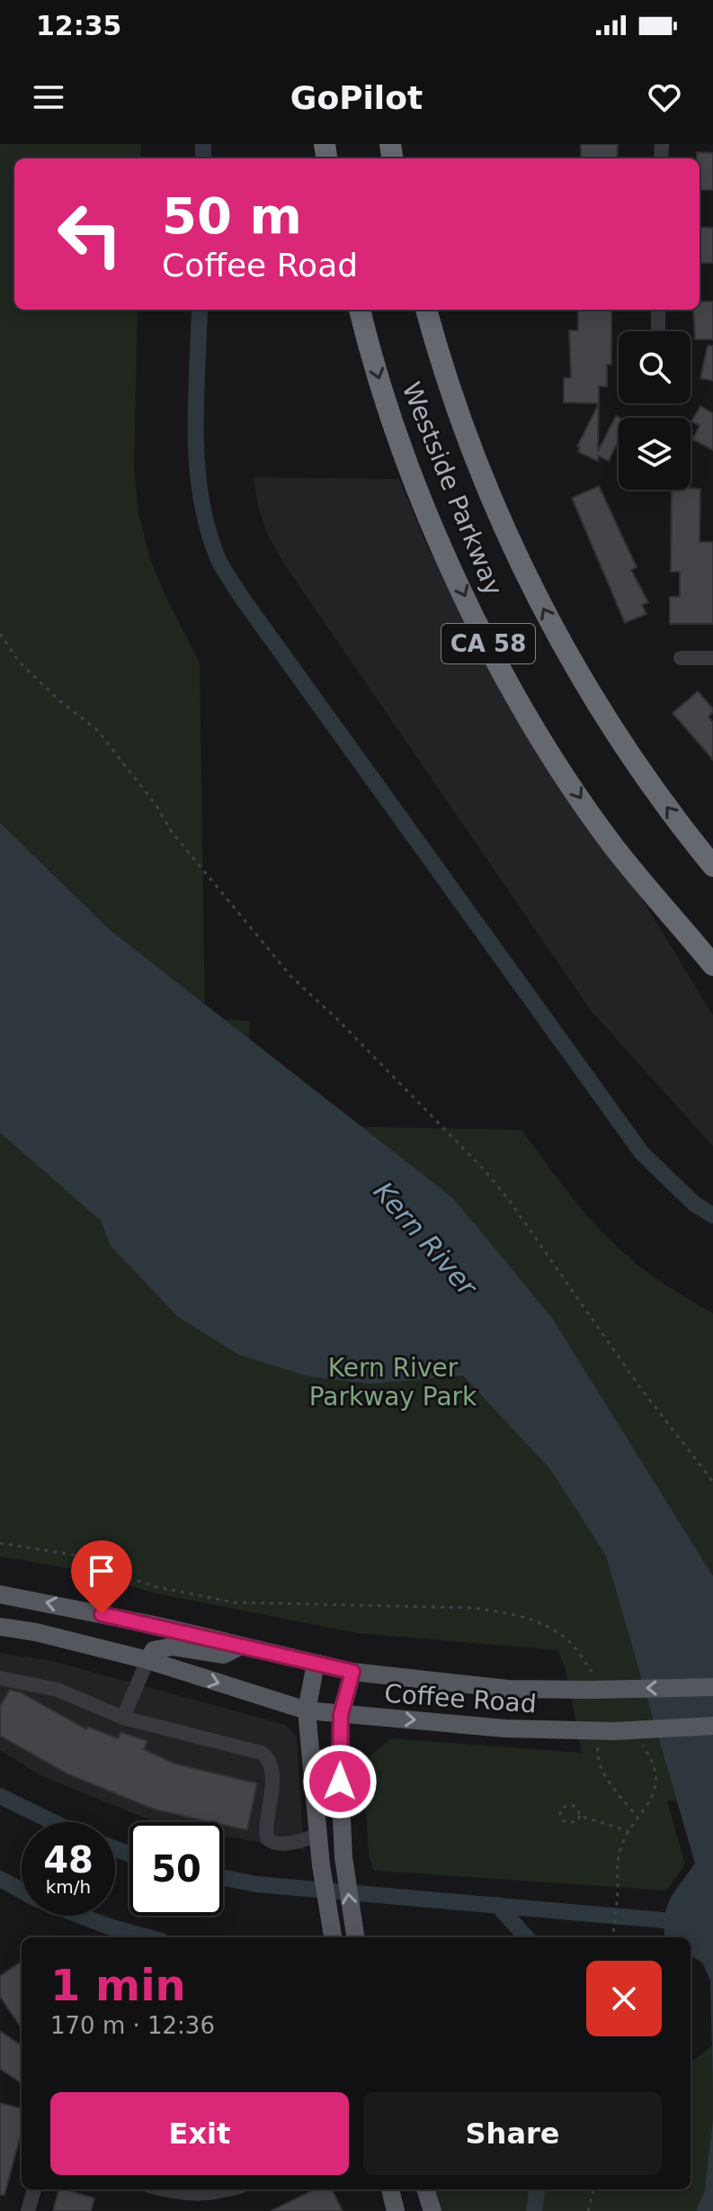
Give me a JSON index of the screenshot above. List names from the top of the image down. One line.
{"streets":{"highway":["Westside Parkway","CA 58"],"main road":["Coffee Road"]},"water":["Kern River"],"parks":["Kern River Parkway Park"],"page":{"status":"12:35","header":"GoPilot","turn":["50 m","Coffee Road"],"speed":"48 km/h","limit":"50","heading":["1 min","170 m · 12:36"],"buttons":["Exit","Share"]}}
